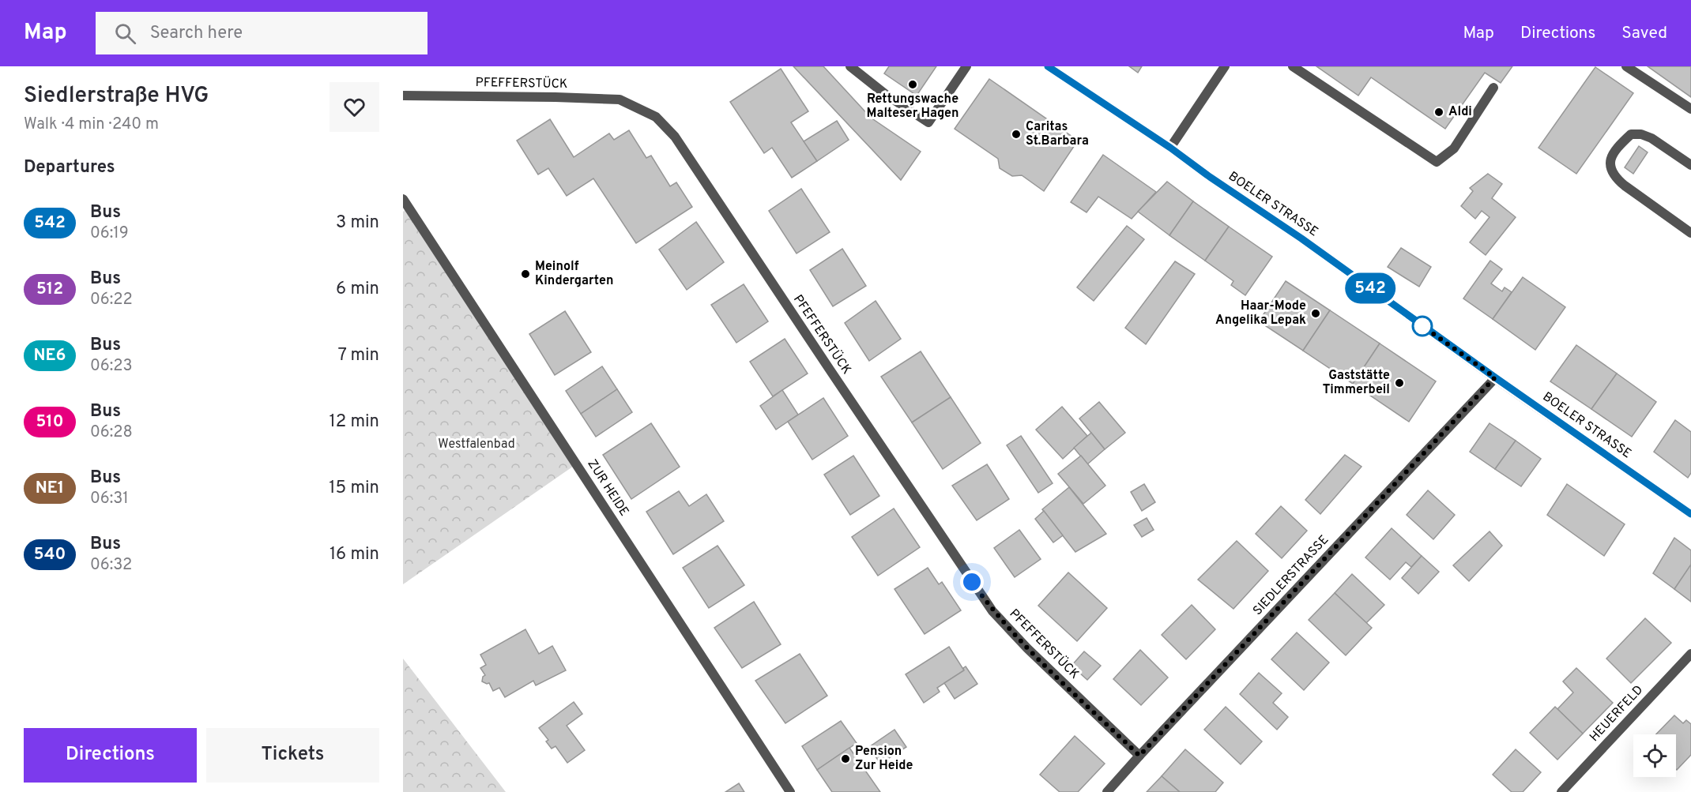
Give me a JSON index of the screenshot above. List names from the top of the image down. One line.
{"streets":{"street":["PFEFFERSTÜCK","BOELER STRASSE","ZUR HEIDE","SIEDLERSTRASSE","HEUERFELD"]},"crossings":[["PFEFFERSTÜCK","SIEDLERSTRASSE"],["BOELER STRASSE","SIEDLERSTRASSE"]],"parks":["Westfalenbad"],"places":["Rettungswache Malteser Hagen","Aldi","Caritas St.Barbara","Meinolf Kindergarten","Haar-Mode Angelika Lepak","Gaststätte Timmerbeil","Pension Zur Heide"],"lines":["bus line 542"],"page":{"header":"Map","search":"Search here","nav":["Map","Directions","Saved"],"heading":[["Siedlerstraße HVG","Walk · 4 min · 240 m"],"Departures"],"on_map":"542","list":[{"mark":"542","name":"Bus","note":"06:19","value":"3 min"},{"mark":"512","name":"Bus","note":"06:22","value":"6 min"},{"mark":"NE6","name":"Bus","note":"06:23","value":"7 min"},{"mark":"510","name":"Bus","note":"06:28","value":"12 min"},{"mark":"NE1","name":"Bus","note":"06:31","value":"15 min"},{"mark":"540","name":"Bus","note":"06:32","value":"16 min"}],"buttons":["Directions","Tickets"]}}
